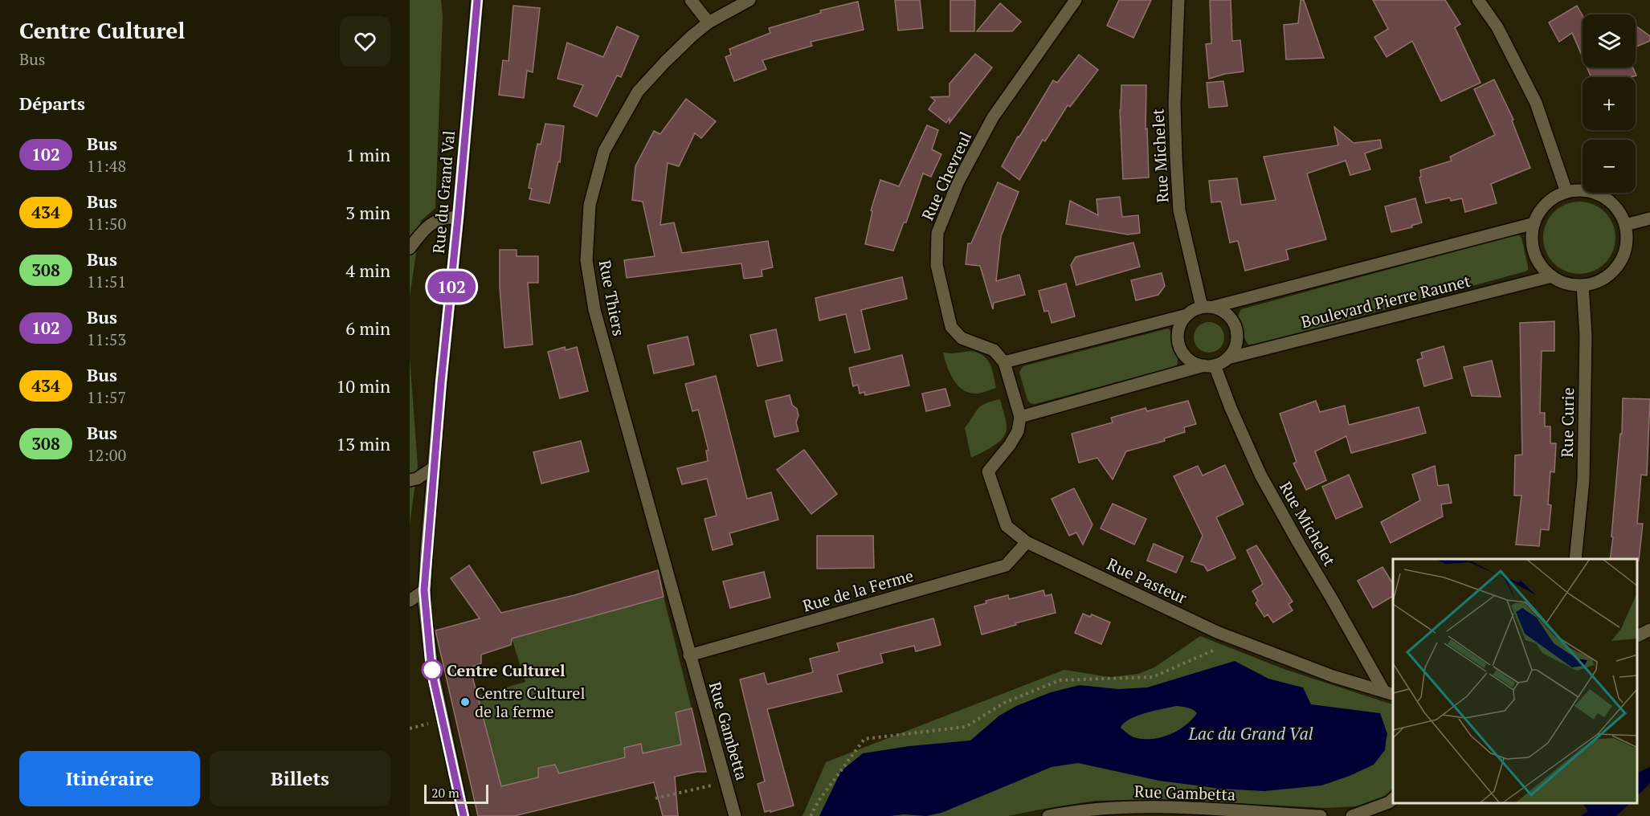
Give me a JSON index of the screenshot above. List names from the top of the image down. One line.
{"streets":{"street":["Rue Michelet","Rue Chevreul","Rue du Grand Val","Rue Thiers","Boulevard Pierre Raunet","Rue Curie","Rue Pasteur","Rue de la Ferme","Rue Gambetta"]},"crossings":[["Rue Michelet","Boulevard Pierre Raunet"],["Rue Michelet","Rue Pasteur"],["Rue Thiers","Rue de la Ferme"],["Rue Thiers","Rue Gambetta"],["Boulevard Pierre Raunet","Rue Curie"],["Boulevard Pierre Raunet","Rue Pasteur"],["Rue Pasteur","Rue de la Ferme"],["Rue de la Ferme","Rue Gambetta"]],"water":["Lac du Grand Val"],"places":["Centre Culturel","Centre Culturel de la ferme"],"lines":["bus line 102"],"scale_bar":"20 m","page":{"heading":[["Centre Culturel","Bus"],"Départs"],"on_map":"102","map_buttons":["+","−"],"list":[{"mark":"102","name":"Bus","note":"11:48","value":"1 min"},{"mark":"434","name":"Bus","note":"11:50","value":"3 min"},{"mark":"308","name":"Bus","note":"11:51","value":"4 min"},{"mark":"102","name":"Bus","note":"11:53","value":"6 min"},{"mark":"434","name":"Bus","note":"11:57","value":"10 min"},{"mark":"308","name":"Bus","note":"12:00","value":"13 min"}],"buttons":["Itinéraire","Billets"],"scale":"20 m"}}
